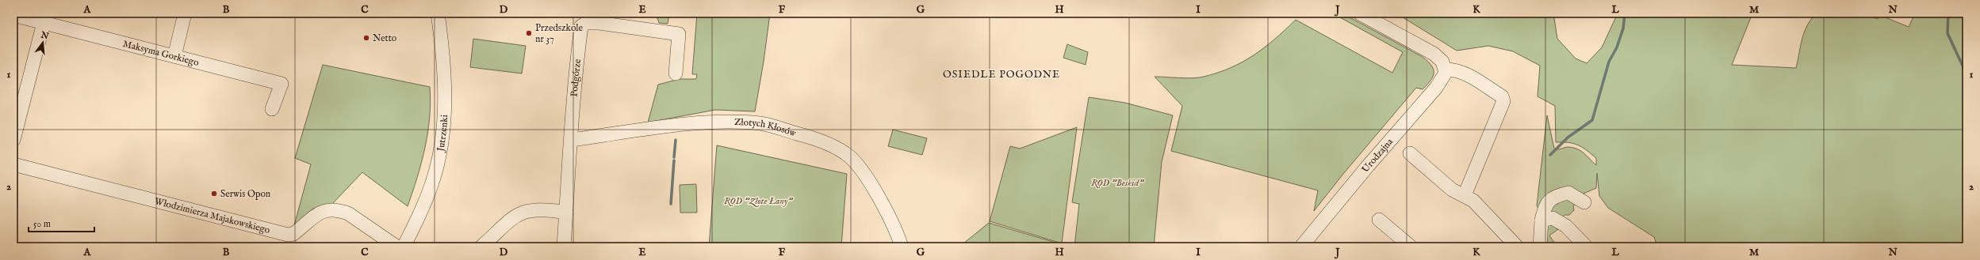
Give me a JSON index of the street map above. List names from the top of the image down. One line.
{"streets":{"street":["Maksyma Gorkiego","Podgórze","Złotych Kłosów","Jutrzenki","Urodzajna","Włodzimierza Majakowskiego"]},"crossings":[["Podgórze","Złotych Kłosów"]],"districts":["OSIEDLE POGODNE"],"parks":["ROD \"Beskid\"","ROD \"Złote Łany\""],"places":["Przedszkole nr 37","Netto","Serwis Opon"],"scale_bar":"50 m","north":"top","grid":{"columns":["A","B","C","D","E","F","G","H","I","J","K","L","M","N"],"rows":["1","2"]}}
